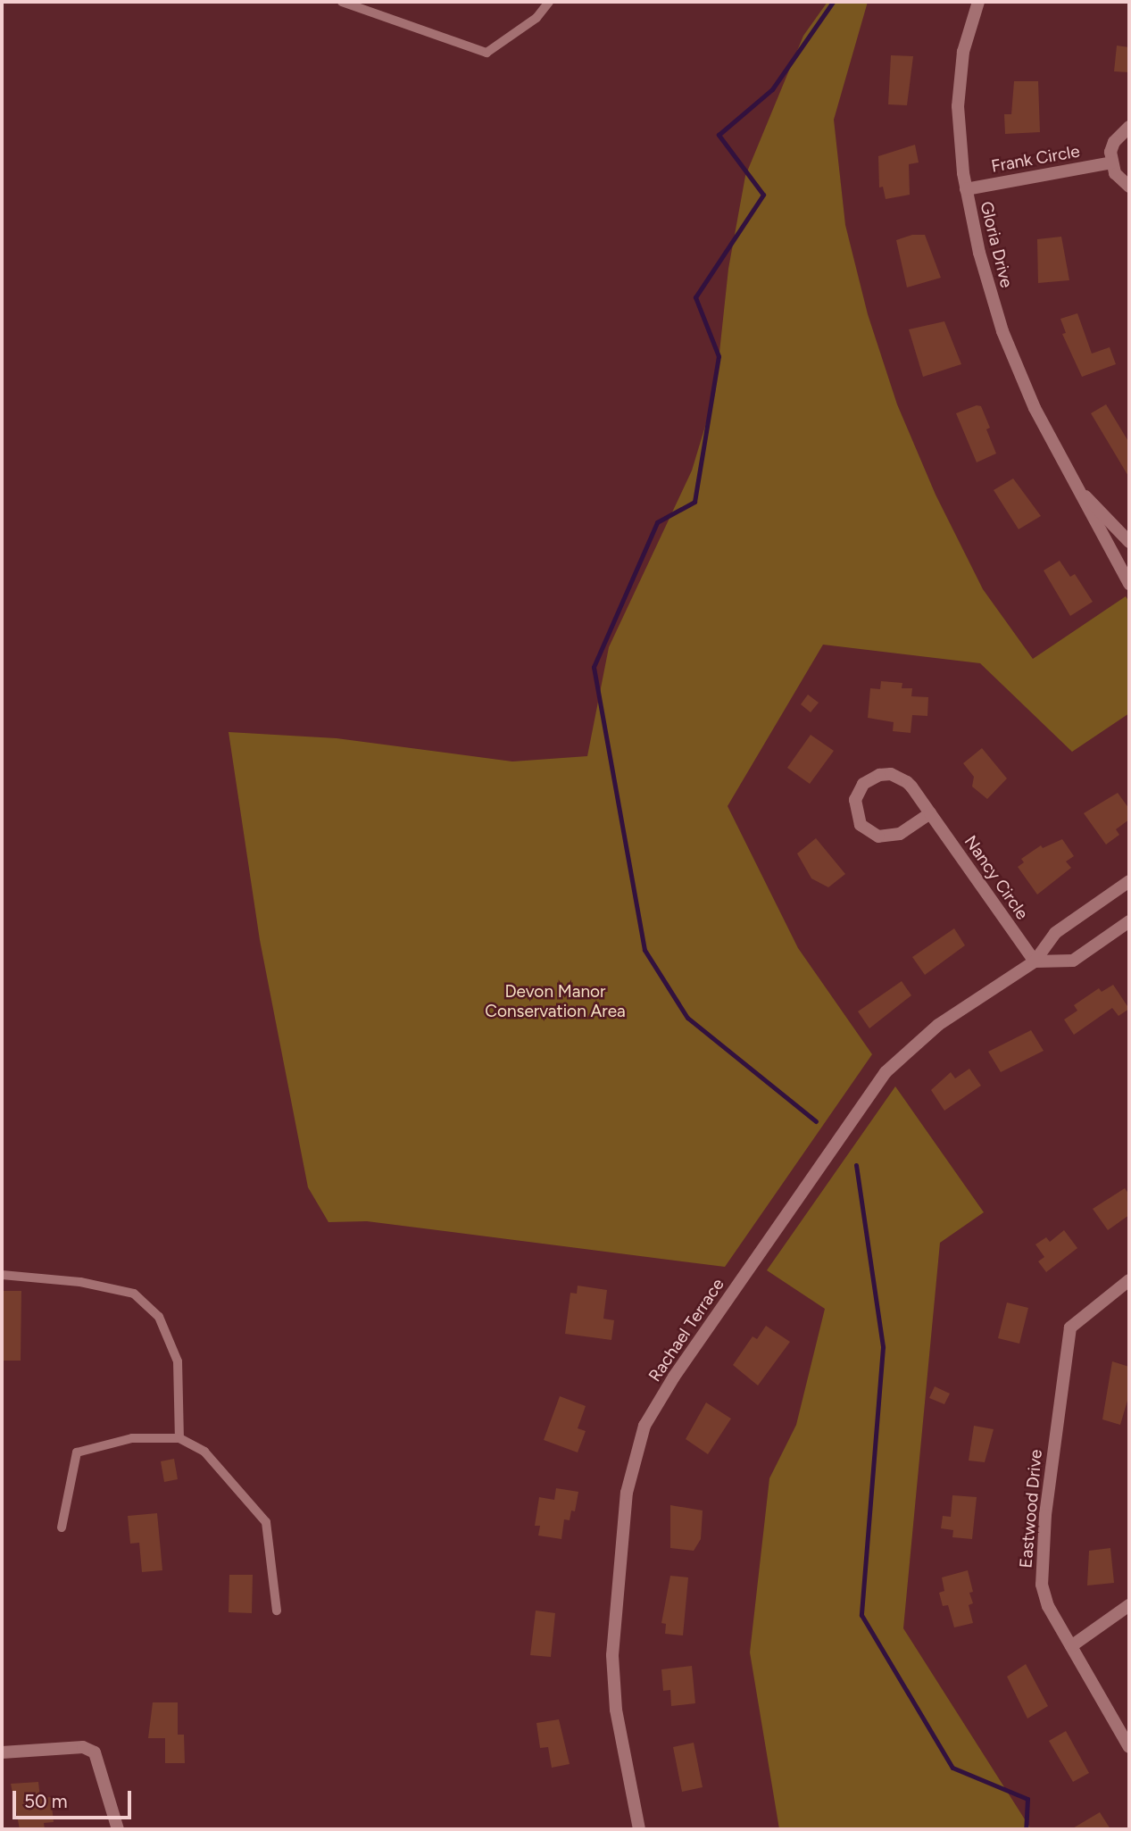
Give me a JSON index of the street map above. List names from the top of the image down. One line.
{"streets":{"street":["Frank Circle","Gloria Drive","Nancy Circle","Rachael Terrace","Eastwood Drive"]},"crossings":[["Frank Circle","Gloria Drive"],["Nancy Circle","Rachael Terrace"]],"parks":["Devon Manor Conservation Area"],"scale_bar":"50 m"}
